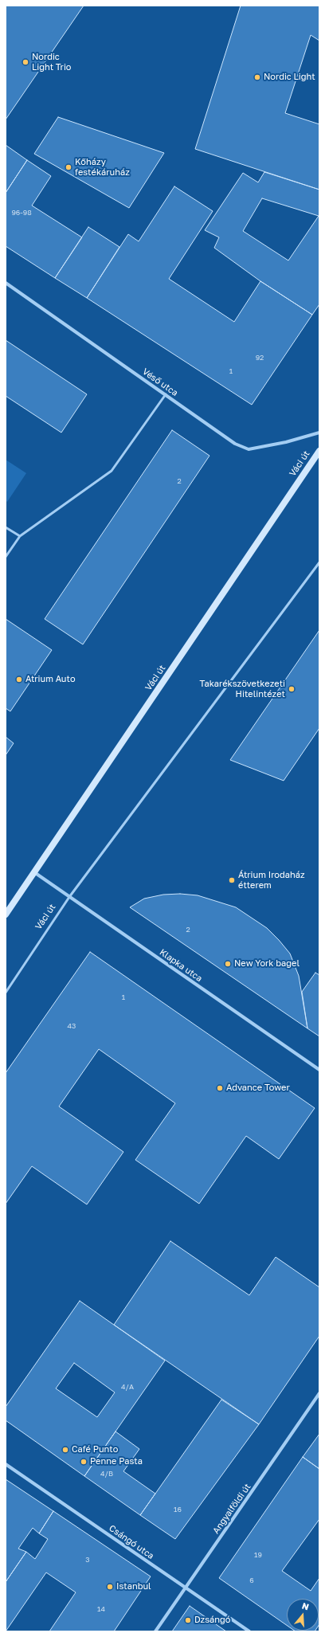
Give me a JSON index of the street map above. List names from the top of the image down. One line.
{"streets":{"main road":["Váci út"],"street":["Véső utca","Klapka utca","Angyalföldi út","Csángó utca"]},"crossings":[["Váci út","Klapka utca"],["Angyalföldi út","Csángó utca"]],"places":["Nordic Light Trio","Nordic Light","Kőházy festékáruház","Atrium Auto","Takarékszövetkezeti Hitelintézet","Átrium Irodaház étterem","New York bagel","Advance Tower","Café Punto","Penne Pasta","Istanbul","Dzsángó"],"house_numbers":["96-98","92","1","2","2","1","43","4/A","4/B","16","19","3","6","14"],"north":"top"}
